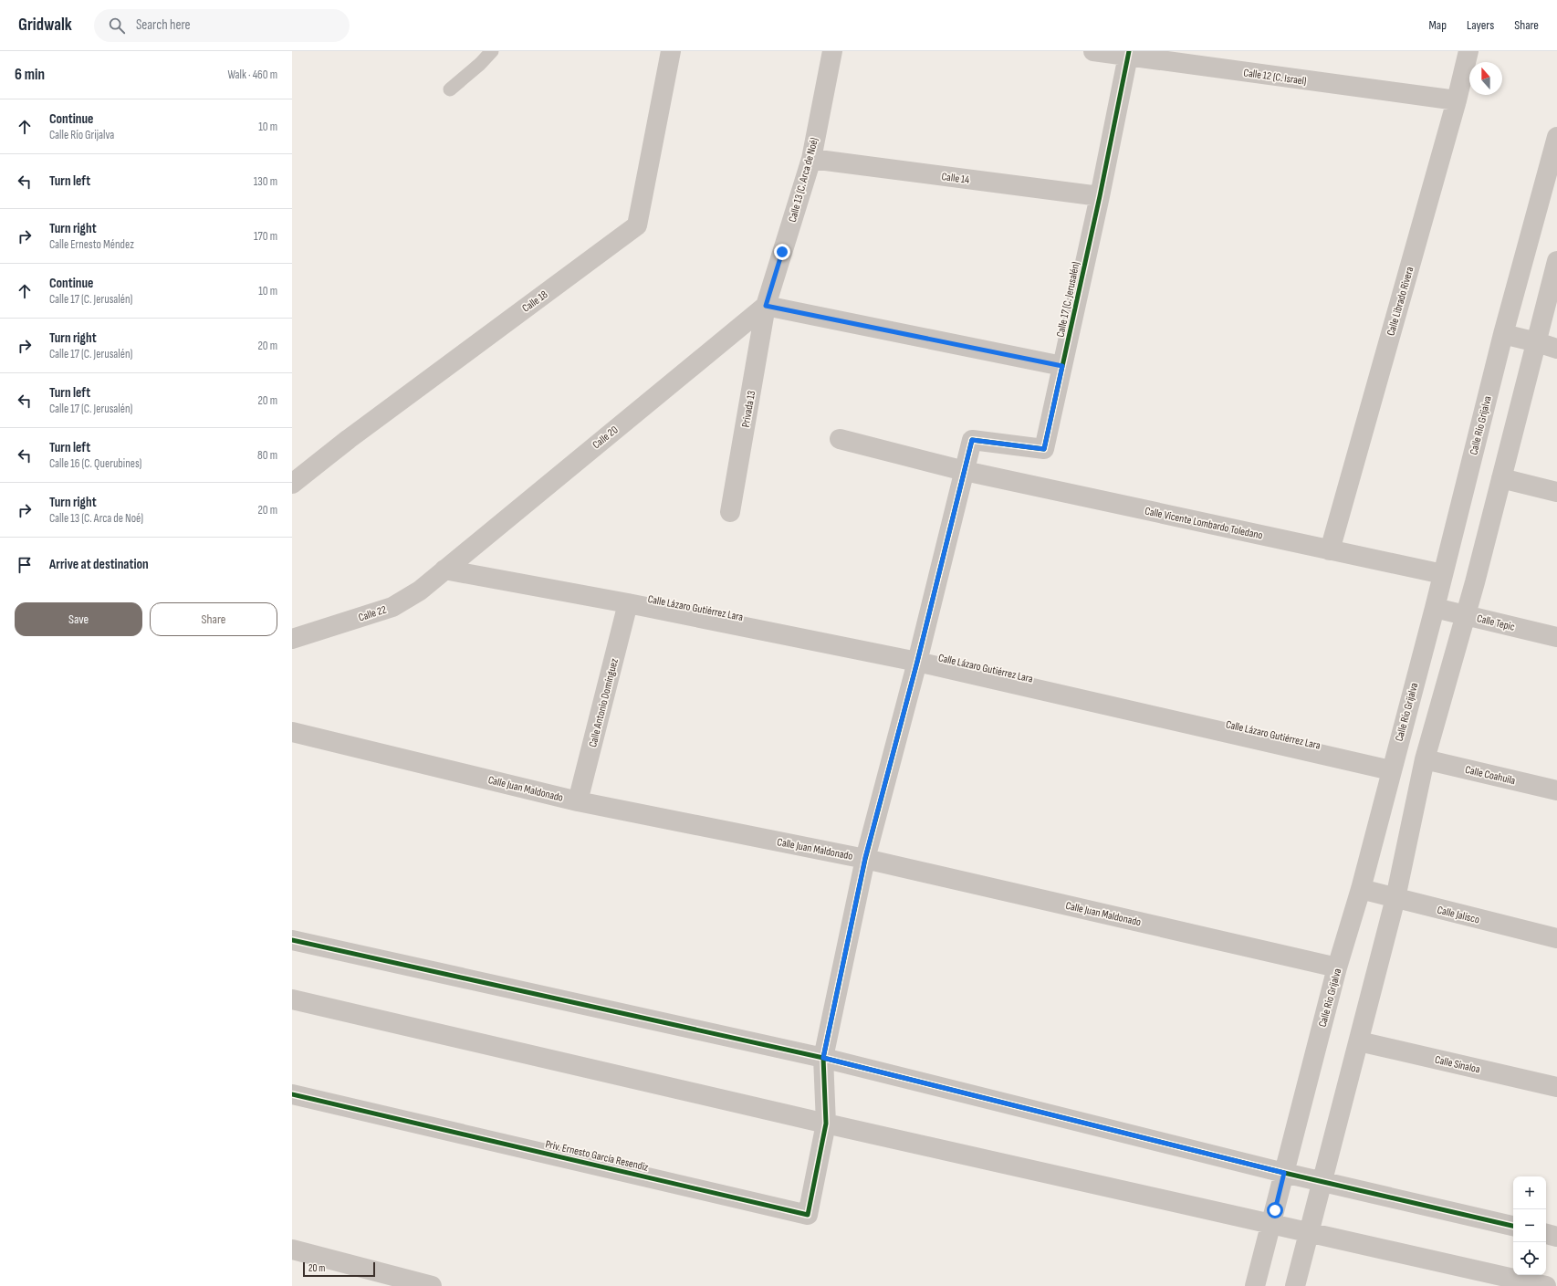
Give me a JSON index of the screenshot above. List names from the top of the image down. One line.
{"streets":{"street":["Calle 12 (C. Israel)","Calle 14","Calle 13 (C. Arca de Noé)","Calle 17 (C. Jerusalén)","Calle 18","Calle Librado Rivera","Privada 13","Calle Río Grijalva","Calle 20","Calle Vicente Lombardo Toledano","Calle Lázaro Gutiérrez Lara","Calle 22","Calle Tepic","Calle Antonio Domínguez","Calle Coahuila","Calle Juan Maldonado","Calle Jalisco","Calle Sinaloa","Priv. Ernesto García Resendiz"]},"crossings":[["Calle 12 (C. Israel)","Calle 17 (C. Jerusalén)"],["Calle 12 (C. Israel)","Calle Librado Rivera"],["Calle 14","Calle 13 (C. Arca de Noé)"],["Calle 14","Calle 17 (C. Jerusalén)"],["Calle 13 (C. Arca de Noé)","Privada 13"],["Calle 13 (C. Arca de Noé)","Calle 20"],["Calle 17 (C. Jerusalén)","Calle Vicente Lombardo Toledano"],["Calle Librado Rivera","Calle Vicente Lombardo Toledano"],["Privada 13","Calle 20"],["Calle Río Grijalva","Calle Vicente Lombardo Toledano"],["Calle Río Grijalva","Calle Lázaro Gutiérrez Lara"],["Calle Río Grijalva","Calle Tepic"],["Calle Río Grijalva","Calle Juan Maldonado"],["Calle Río Grijalva","Calle Jalisco"],["Calle 20","Calle Lázaro Gutiérrez Lara"],["Calle 20","Calle 22"],["Calle Lázaro Gutiérrez Lara","Calle 22"],["Calle Lázaro Gutiérrez Lara","Calle Antonio Domínguez"],["Calle Antonio Domínguez","Calle Juan Maldonado"]],"scale_bar":"20 m","north":"top","page":{"header":"Gridwalk","search":"Search here","nav":["Map","Layers","Share"],"heading":["6 min","Walk · 460 m"],"list":[["Continue","Calle Río Grijalva","10 m"],["Turn left","130 m"],["Turn right","Calle Ernesto Méndez","170 m"],["Continue","Calle 17 (C. Jerusalén)","10 m"],["Turn right","Calle 17 (C. Jerusalén)","20 m"],["Turn left","Calle 17 (C. Jerusalén)","20 m"],["Turn left","Calle 16 (C. Querubines)","80 m"],["Turn right","Calle 13 (C. Arca de Noé)","20 m"],"Arrive at destination"],"buttons":["Save","Share"],"map_buttons":["+","−"],"scale":"20 m"}}
